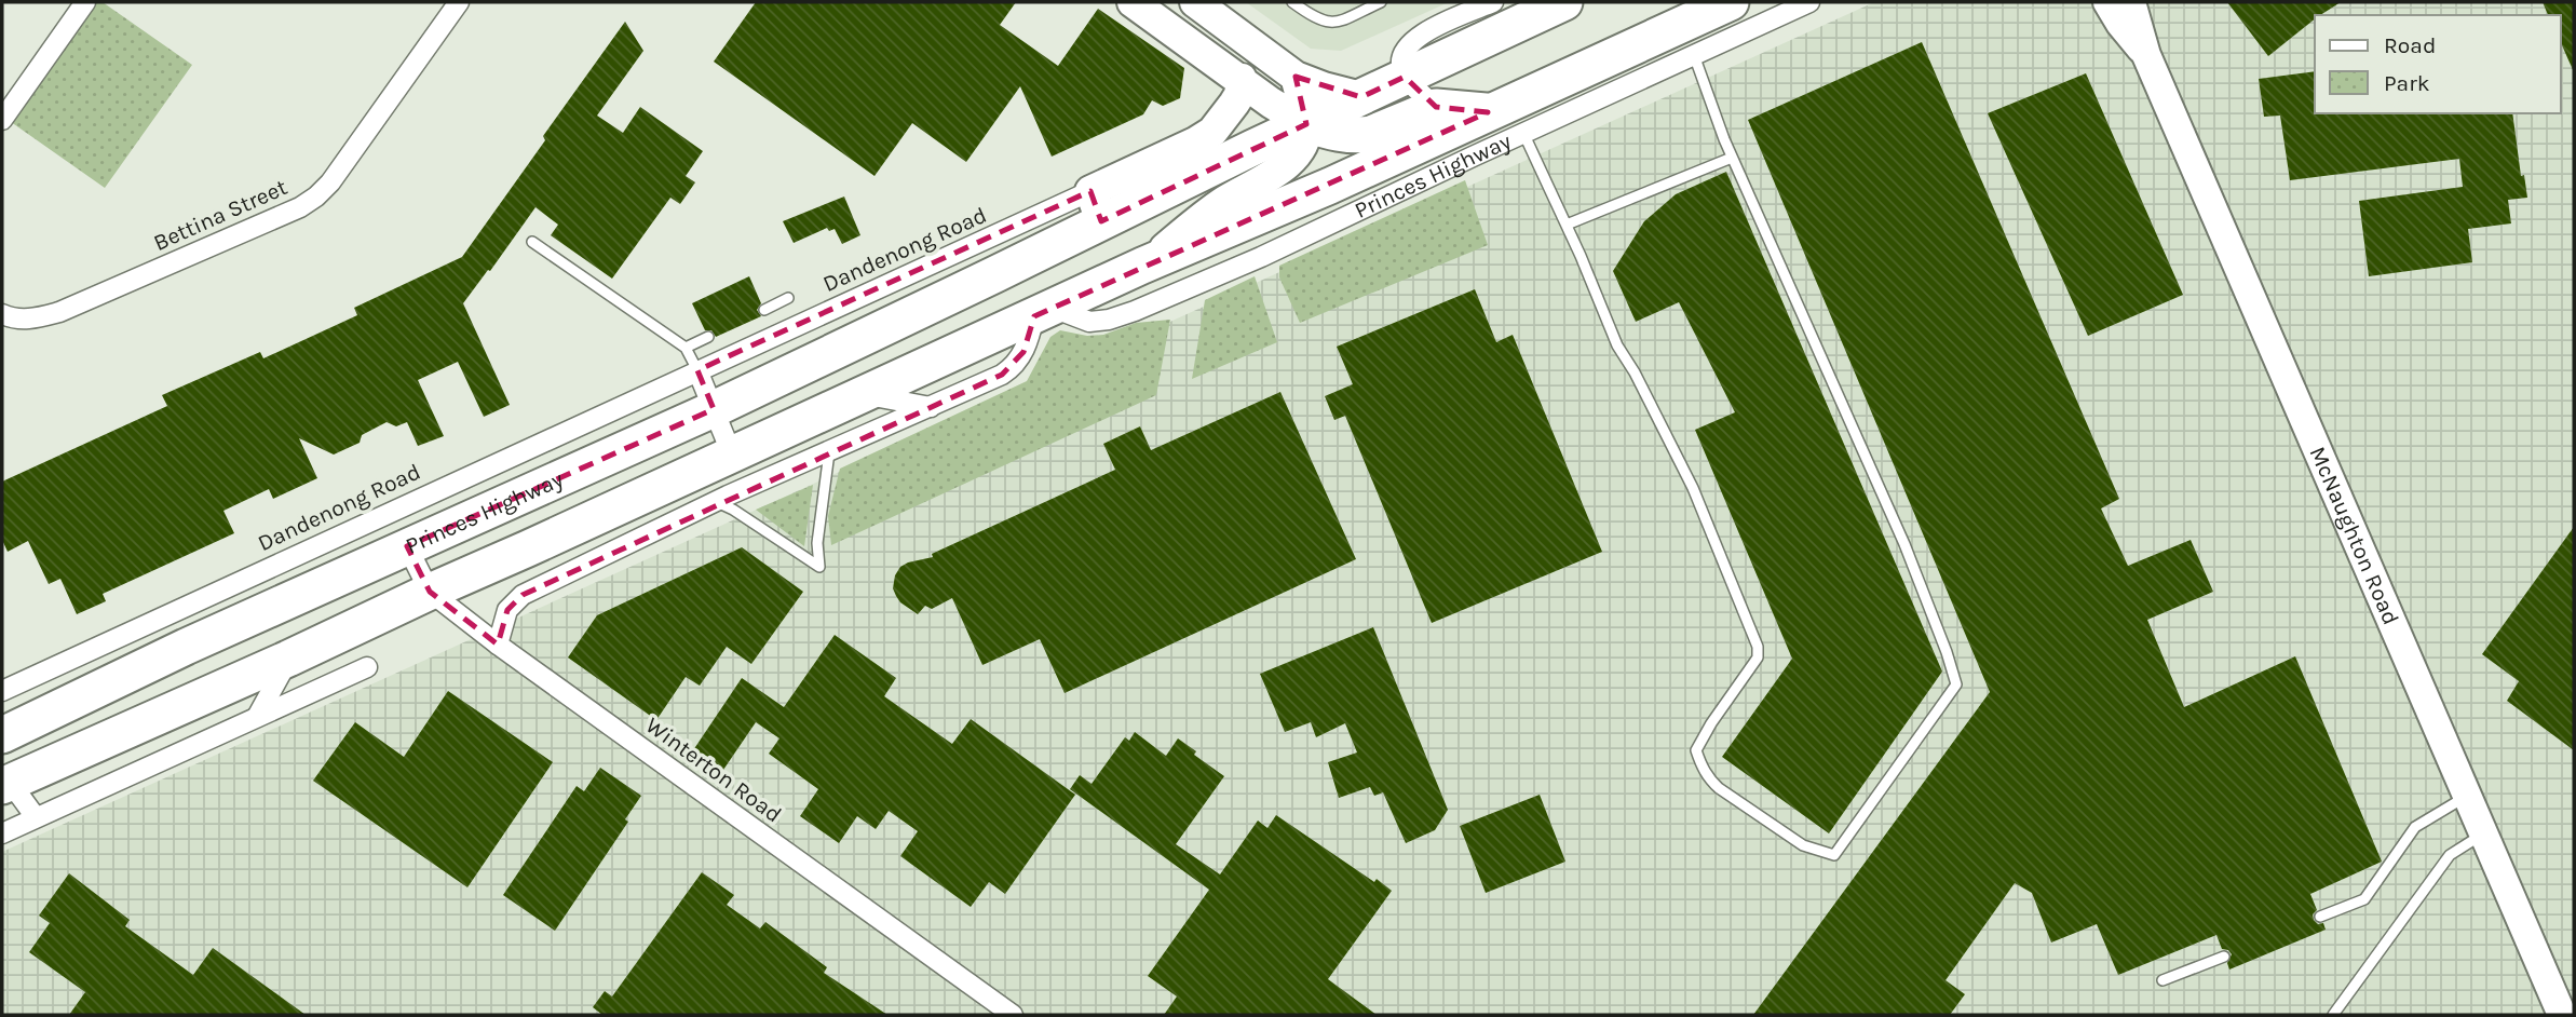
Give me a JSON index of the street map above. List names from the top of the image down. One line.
{"streets":{"highway":["Princes Highway"],"main road":["McNaughton Road"],"street":["Bettina Street","Dandenong Road","Winterton Road"]},"crossings":[["Princes Highway","Dandenong Road"],["Princes Highway","Winterton Road"]],"legend":["Road","Park"]}
